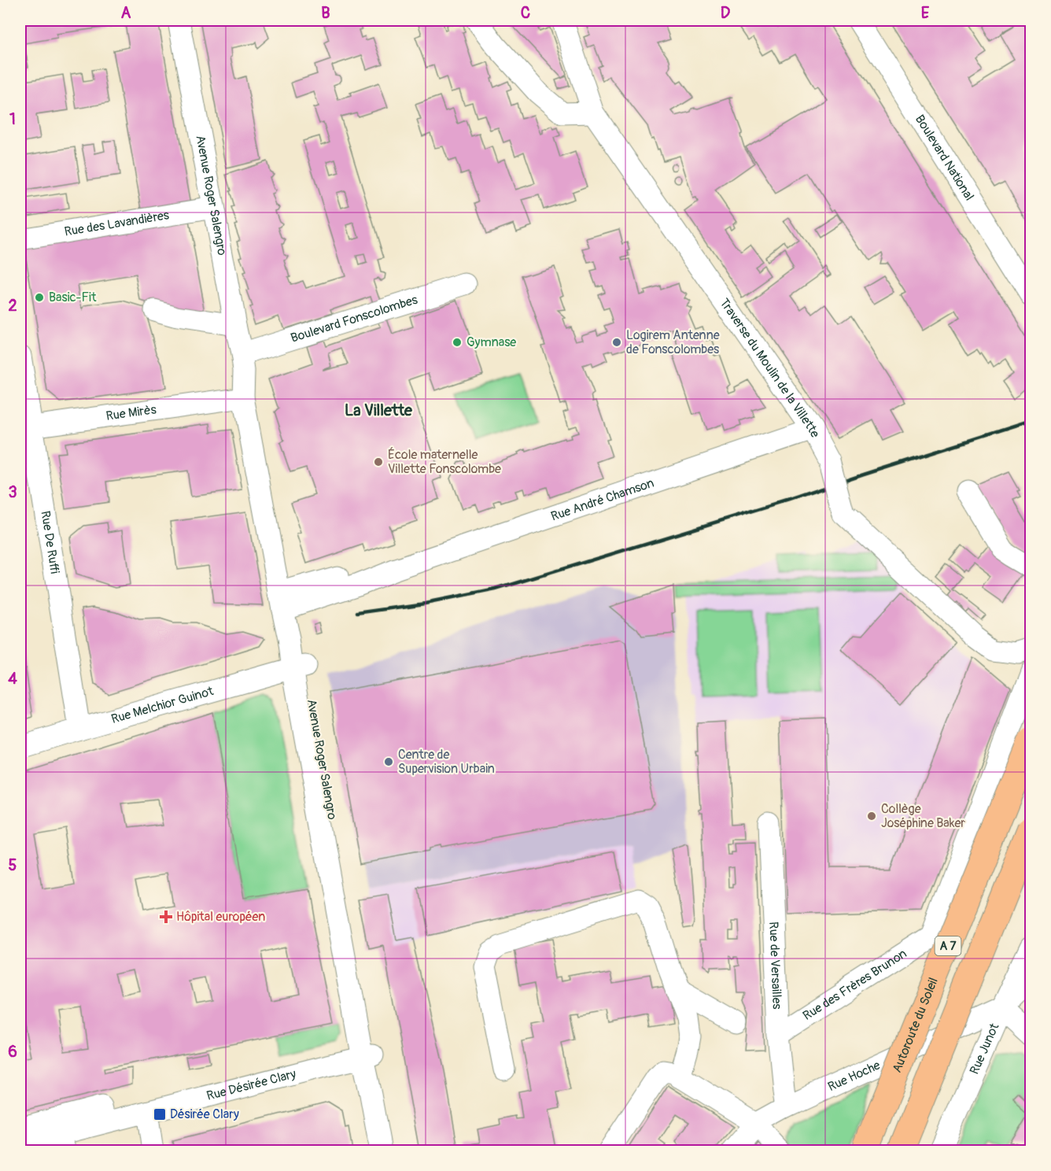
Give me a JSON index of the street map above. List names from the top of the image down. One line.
{"streets":{"highway":["A 7","Autoroute du Soleil"],"street":["Boulevard National","Avenue Roger Salengro","Rue des Lavandières","Boulevard Fonscolombes","Traverse du Moulin de la Villette","Rue Mirès","Rue André Chamson","Rue De Ruffi","Rue Melchior Guinot","Rue de Versailles","Rue des Frères Brunon","Rue Junot","Rue Hoche","Rue Désirée Clary"]},"crossings":[["Avenue Roger Salengro","Rue des Lavandières"],["Avenue Roger Salengro","Boulevard Fonscolombes"],["Avenue Roger Salengro","Rue Mirès"],["Avenue Roger Salengro","Rue André Chamson"],["Avenue Roger Salengro","Rue Melchior Guinot"],["Avenue Roger Salengro","Rue Désirée Clary"],["Traverse du Moulin de la Villette","Rue André Chamson"],["Rue Mirès","Rue De Ruffi"],["Rue De Ruffi","Rue Melchior Guinot"],["Rue de Versailles","Rue des Frères Brunon"],["Rue de Versailles","Rue Hoche"],["Rue Junot","Rue Hoche"]],"districts":["La Villette"],"places":{"other":["Basic-Fit","Gymnase","Logirem Antenne de Fonscolombes","École maternelle Villette Fonscolombe","Centre de Supervision Urbain","Collège Joséphine Baker"],"health":["Hôpital européen"],"transit":["Désirée Clary"]},"grid":{"columns":["A","B","C","D","E"],"rows":["1","2","3","4","5","6"]}}
